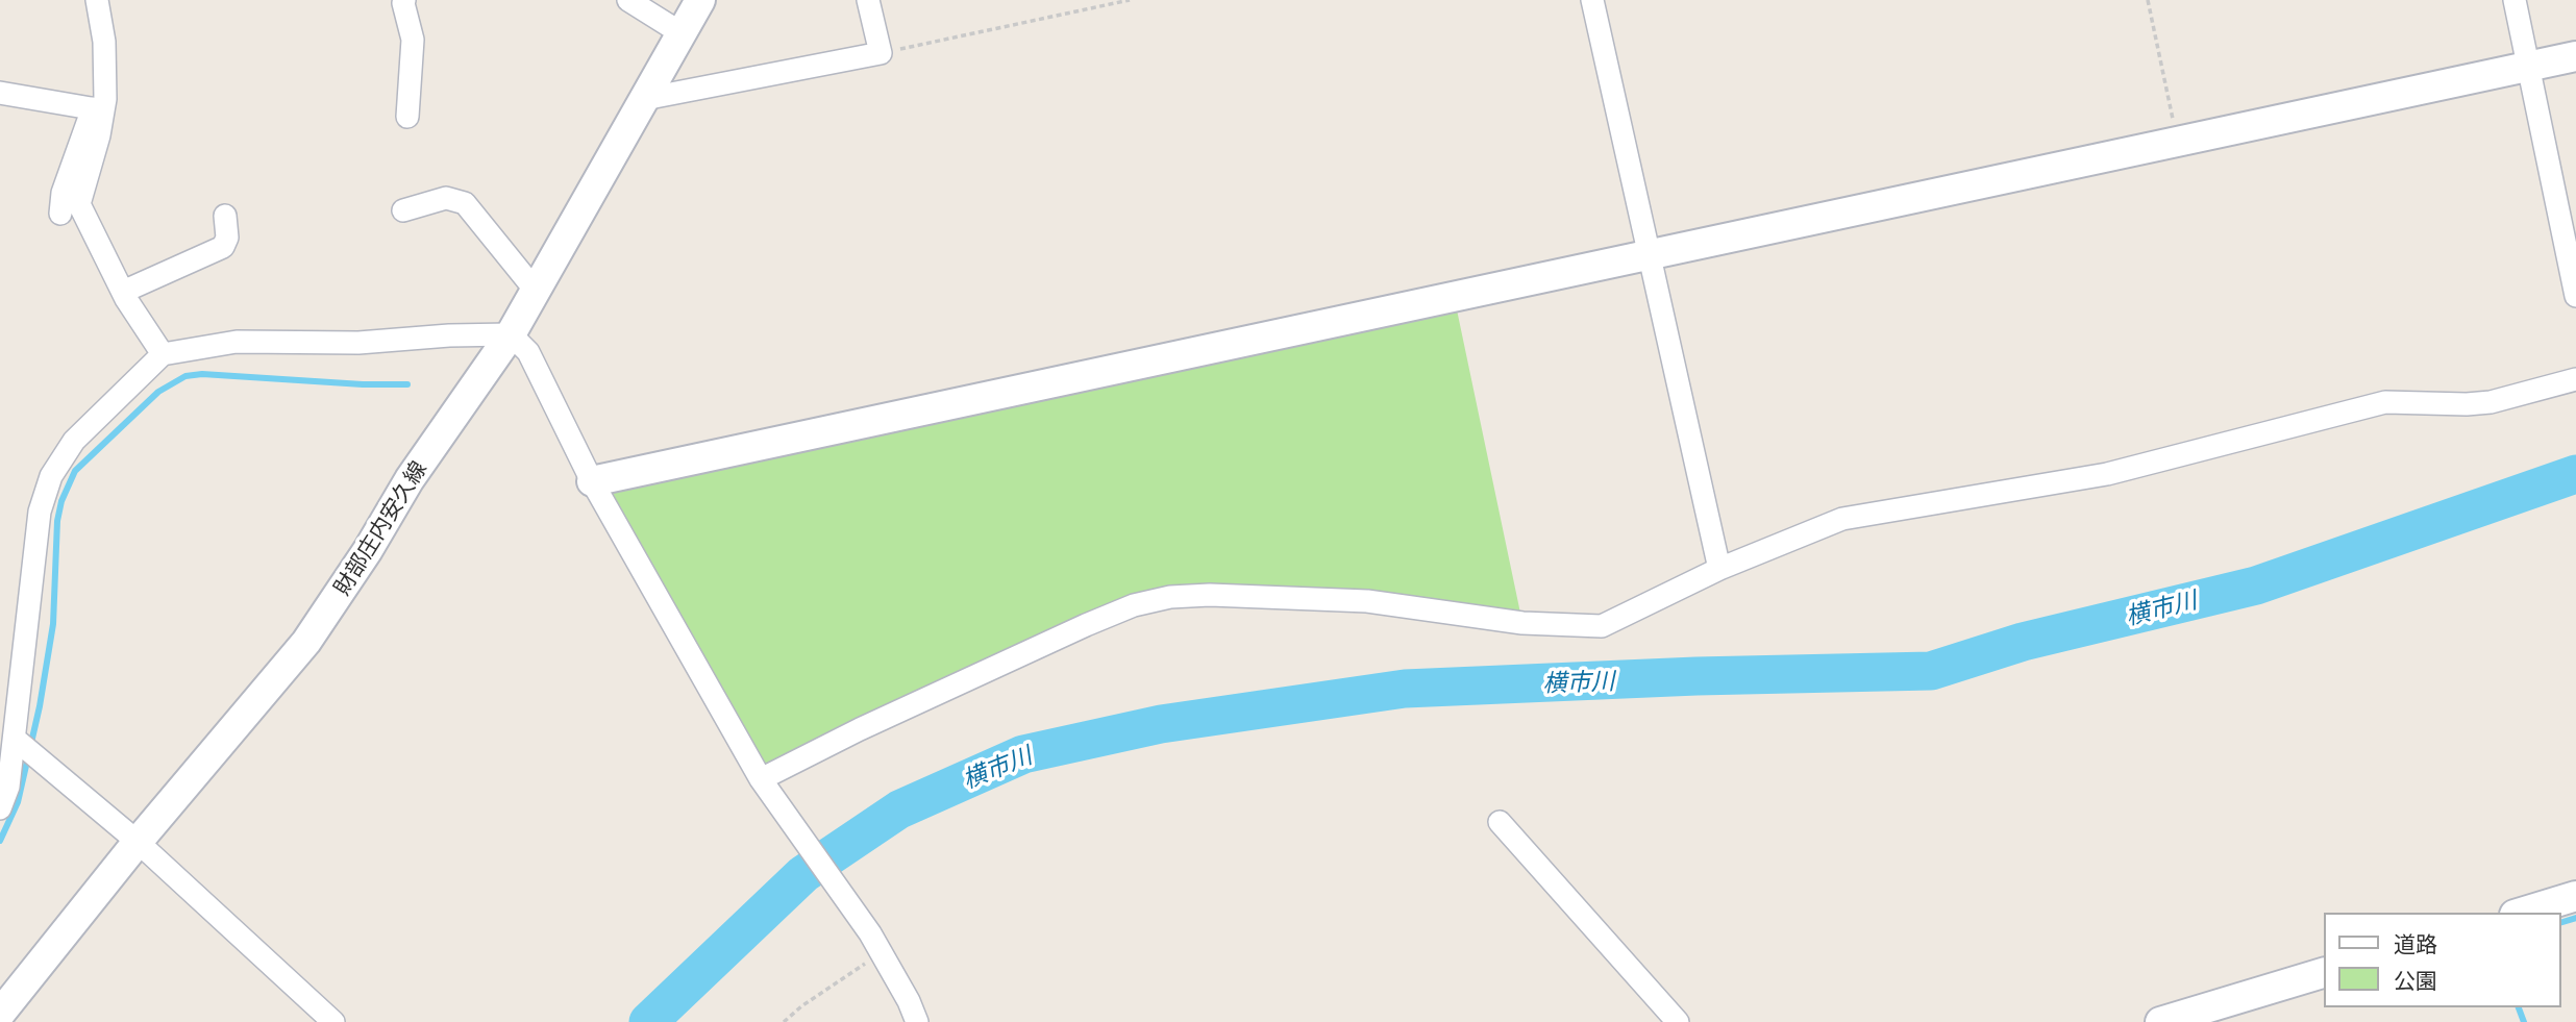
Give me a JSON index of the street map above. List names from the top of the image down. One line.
{"streets":{"street":["財部庄内安久線"]},"water":["横市川"],"legend":["道路","公園"]}
